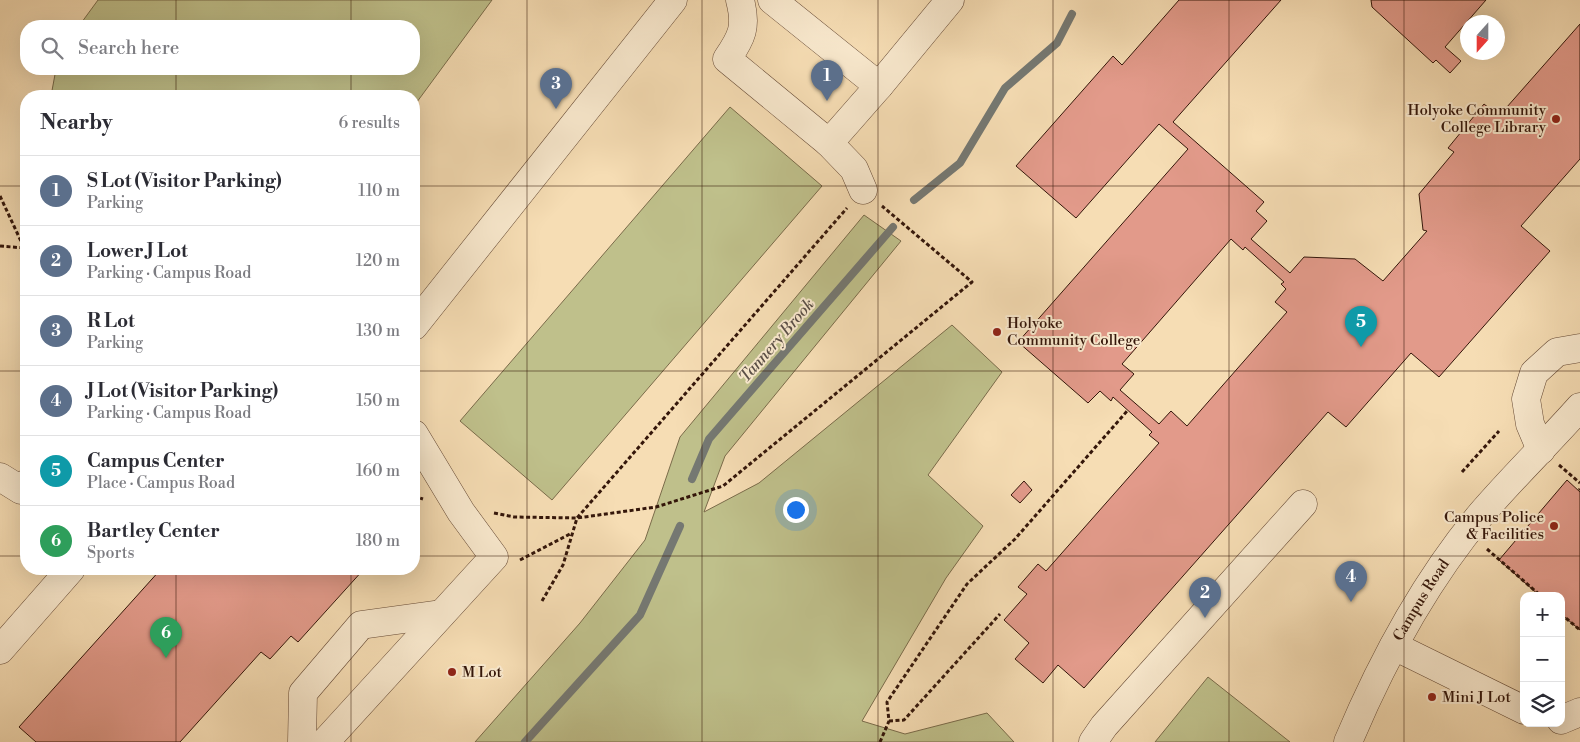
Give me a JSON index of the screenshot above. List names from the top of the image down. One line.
{"streets":{"street":["Campus Road"]},"water":["Tannery Brook"],"places":["Holyoke Community College Library","Holyoke Community College","Campus Police & Facilities","M Lot","Mini J Lot"],"north":"bottom","page":{"search":"Search here","pins":["1","3","5","4","2","6"],"heading":["Nearby","6 results"],"list":[{"mark":"1","name":"S Lot (Visitor Parking)","note":"Parking","value":"110 m"},{"mark":"2","name":"Lower J Lot","note":"Parking · Campus Road","value":"120 m"},{"mark":"3","name":"R Lot","note":"Parking","value":"130 m"},{"mark":"4","name":"J Lot (Visitor Parking)","note":"Parking · Campus Road","value":"150 m"},{"mark":"5","name":"Campus Center","note":"Place · Campus Road","value":"160 m"},{"mark":"6","name":"Bartley Center","note":"Sports","value":"180 m"}],"map_buttons":["+","−"]}}
